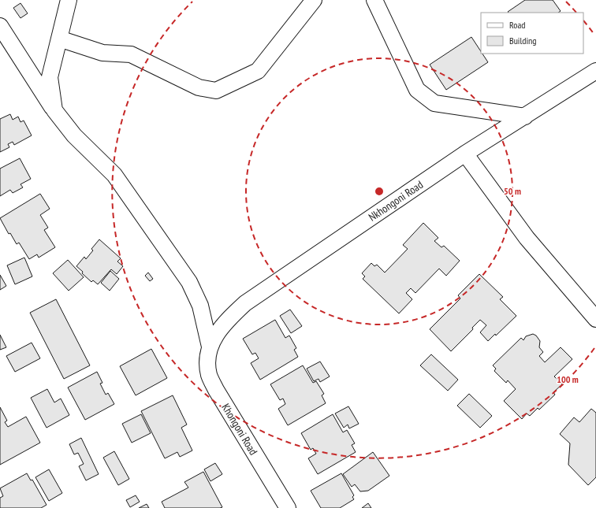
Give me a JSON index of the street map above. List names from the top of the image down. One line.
{"streets":{"street":["Nkhongoni Road","Khongoni Road"]},"crossings":[["Nkhongoni Road","Khongoni Road"]],"legend":["Road","Building"],"rings":["50 m","100 m"]}
